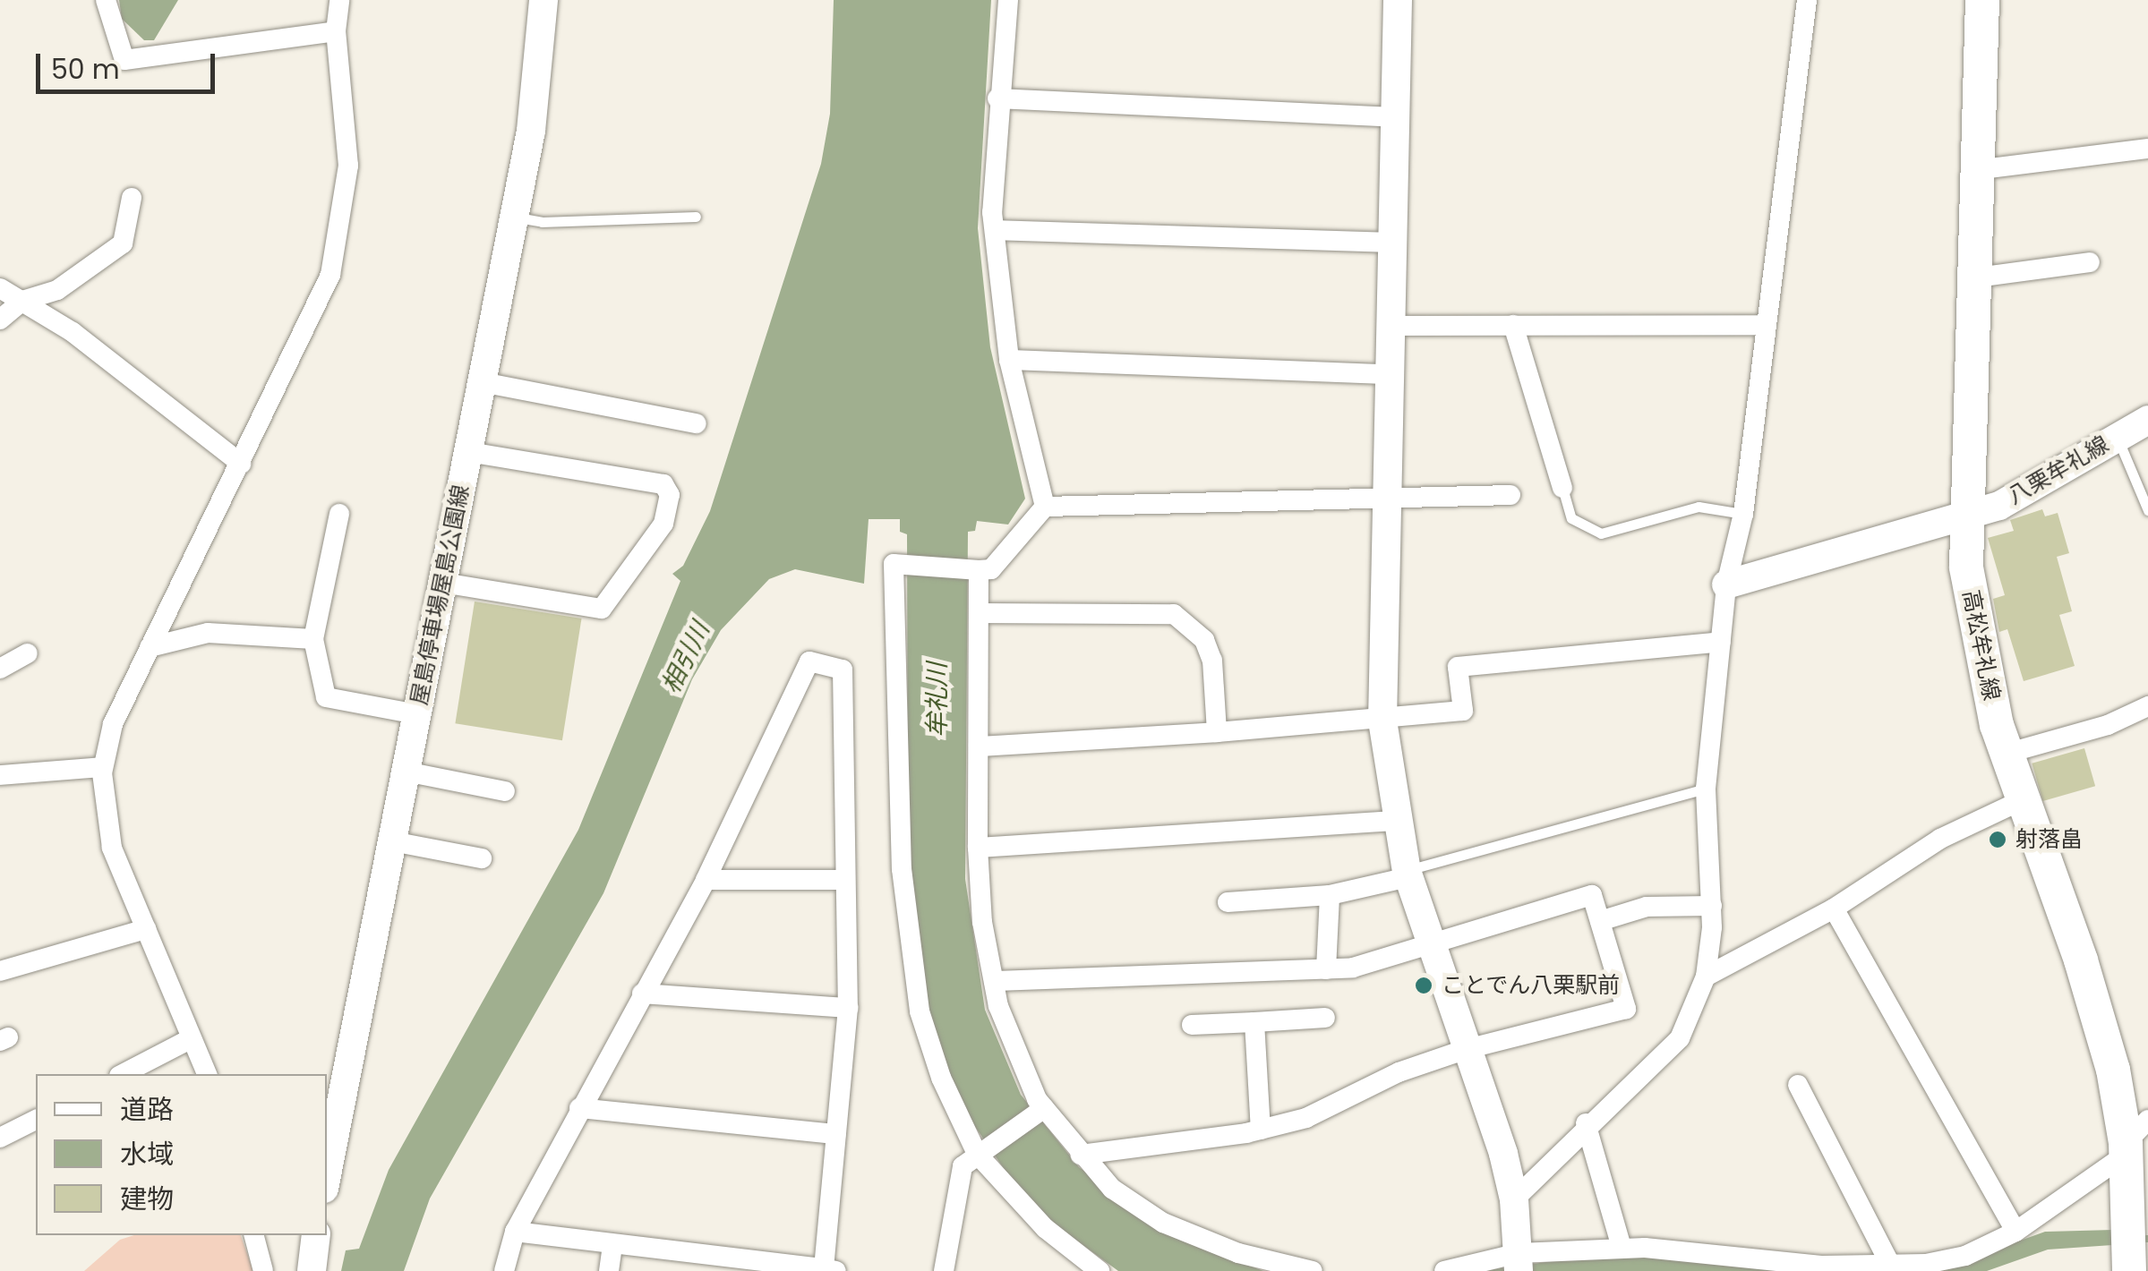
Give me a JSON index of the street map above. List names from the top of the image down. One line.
{"streets":{"main road":["高松牟礼線"],"street":["八栗牟礼線","屋島停車場屋島公園線"]},"crossings":[["八栗牟礼線","高松牟礼線"]],"water":["相引川","牟礼川"],"places":["射落畠","ことでん八栗駅前"],"legend":["道路","水域","建物"],"scale_bar":"50 m"}
